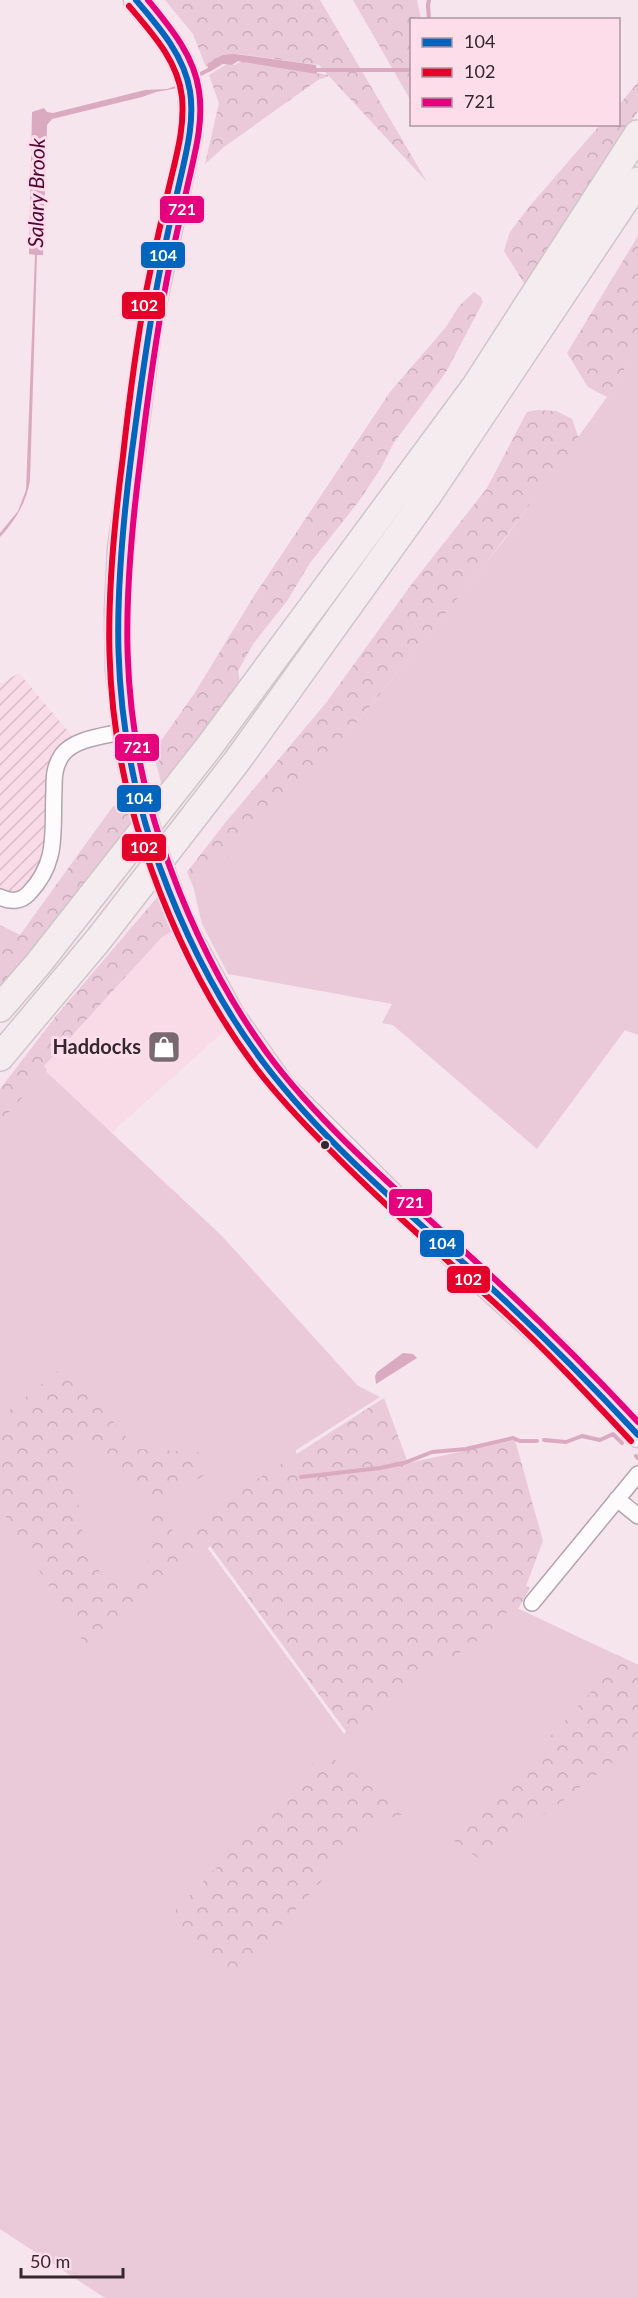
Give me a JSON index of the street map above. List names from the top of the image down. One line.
{"water":["Salary Brook"],"places":{"shop":["Haddocks"]},"lines":["transit line 104","transit line 721","transit line 102"],"legend":["104","102","721"],"scale_bar":"50 m"}
